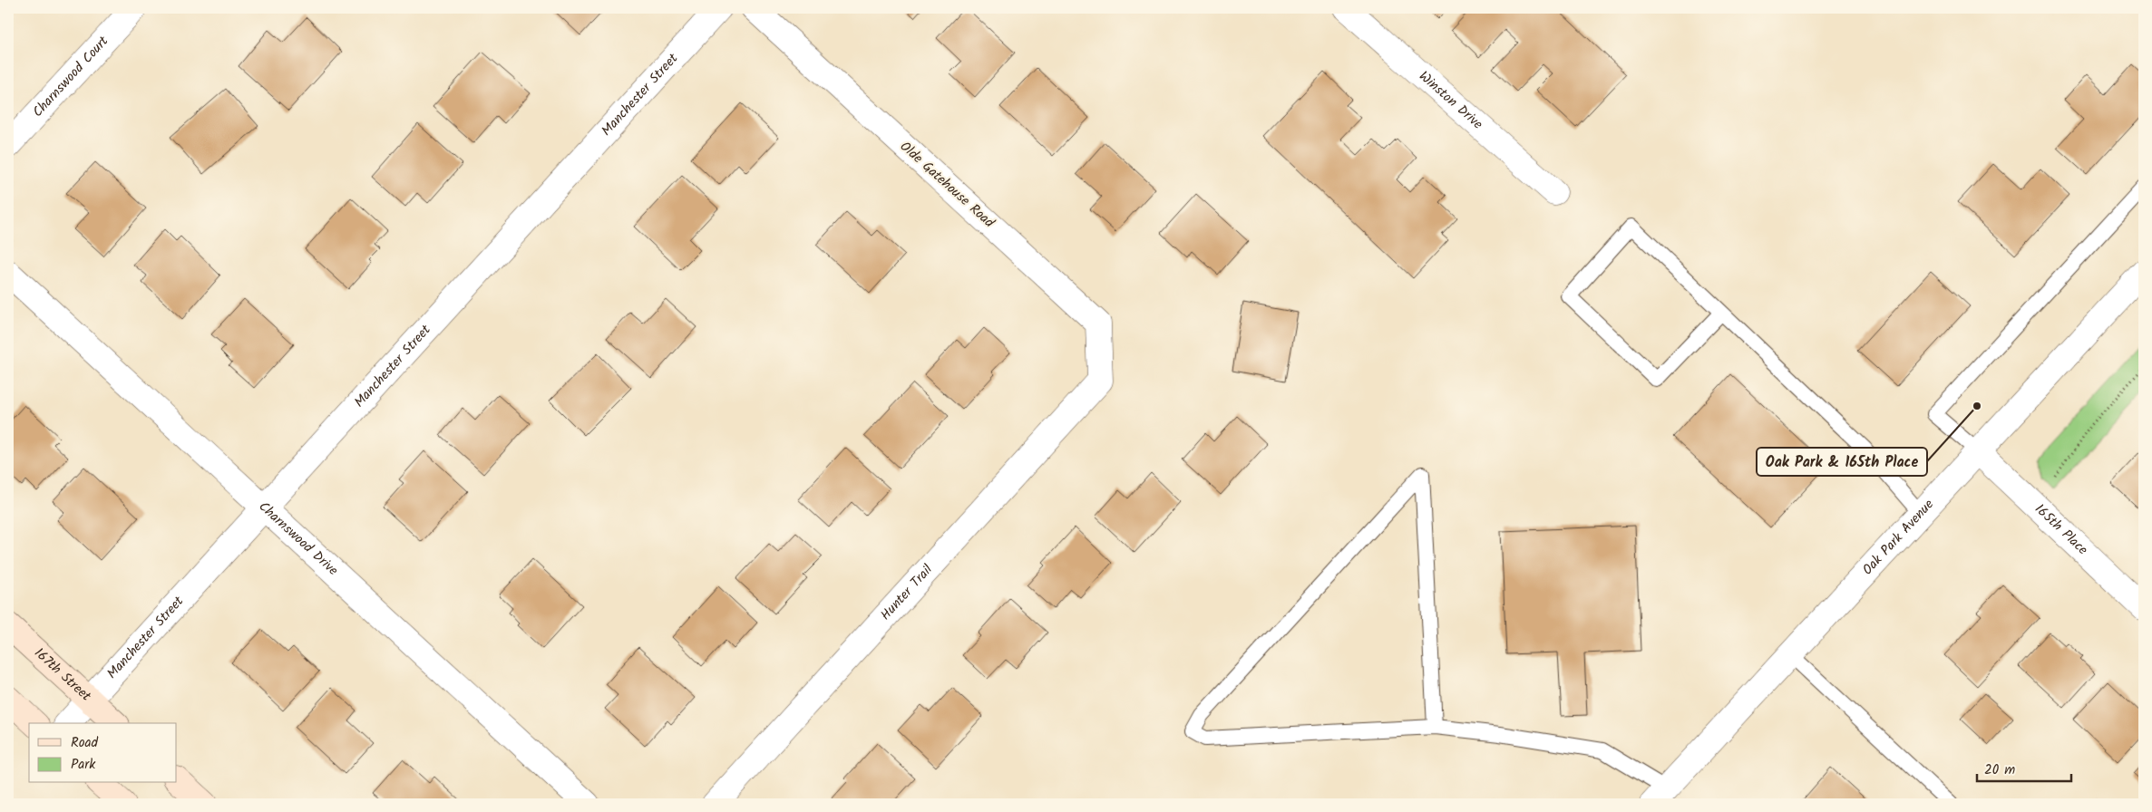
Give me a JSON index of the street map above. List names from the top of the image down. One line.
{"streets":{"main road":["167th Street"],"street":["Charnswood Court","Manchester Street","Winston Drive","Olde Gatehouse Road","165th Place","Charnswood Drive","Oak Park Avenue","Hunter Trail"]},"crossings":[["Manchester Street","Charnswood Drive"],["Manchester Street","167th Street"],["Olde Gatehouse Road","Hunter Trail"],["165th Place","Oak Park Avenue"]],"places":["Oak Park & 165th Place"],"legend":["Road","Park"],"scale_bar":"20 m"}
